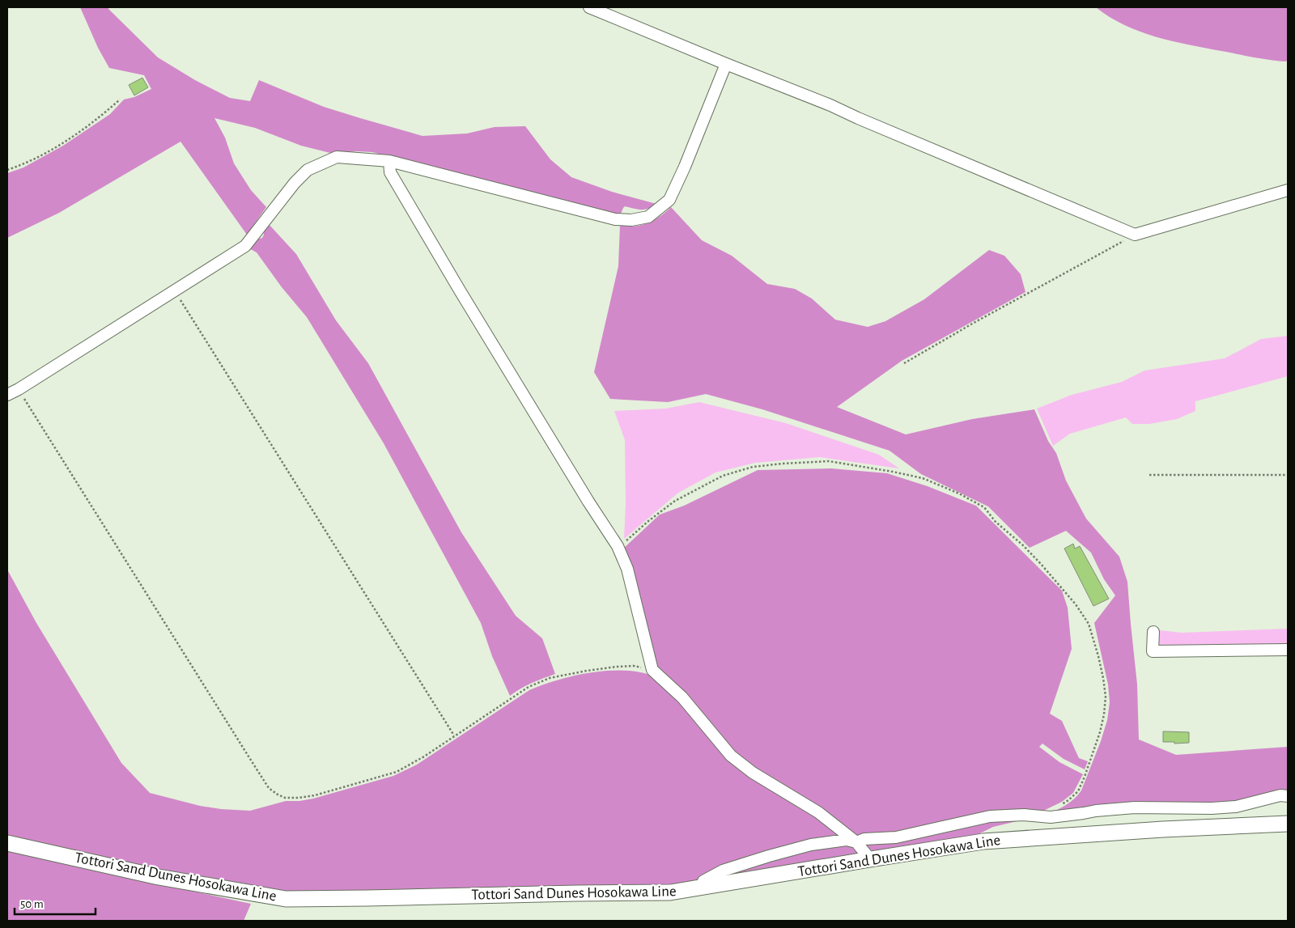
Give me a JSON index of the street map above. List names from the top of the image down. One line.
{"streets":{"main road":["Tottori Sand Dunes Hosokawa Line"]},"scale_bar":"50 m"}
